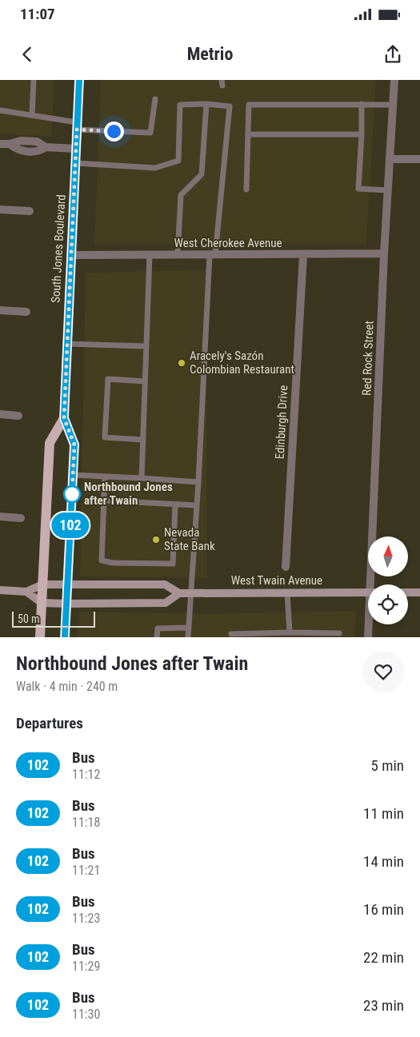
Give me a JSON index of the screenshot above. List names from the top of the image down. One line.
{"streets":{"main road":["South Jones Boulevard"],"street":["West Cherokee Avenue","Red Rock Street","Edinburgh Drive","West Twain Avenue"]},"crossings":[["West Cherokee Avenue","South Jones Boulevard"],["West Cherokee Avenue","Red Rock Street"],["West Cherokee Avenue","Edinburgh Drive"],["South Jones Boulevard","West Twain Avenue"]],"places":["Aracely's Sazón Colombian Restaurant","Northbound Jones after Twain","Nevada State Bank"],"lines":["bus line 102"],"scale_bar":"50 m","north":"top","page":{"status":"11:07","header":"Metrio","on_map":"102","scale":"50 m","heading":[["Northbound Jones after Twain","Walk · 4 min · 240 m"],"Departures"],"list":[{"mark":"102","name":"Bus","note":"11:12","value":"5 min"},{"mark":"102","name":"Bus","note":"11:18","value":"11 min"},{"mark":"102","name":"Bus","note":"11:21","value":"14 min"},{"mark":"102","name":"Bus","note":"11:23","value":"16 min"},{"mark":"102","name":"Bus","note":"11:29","value":"22 min"},{"mark":"102","name":"Bus","note":"11:30","value":"23 min"}]}}
